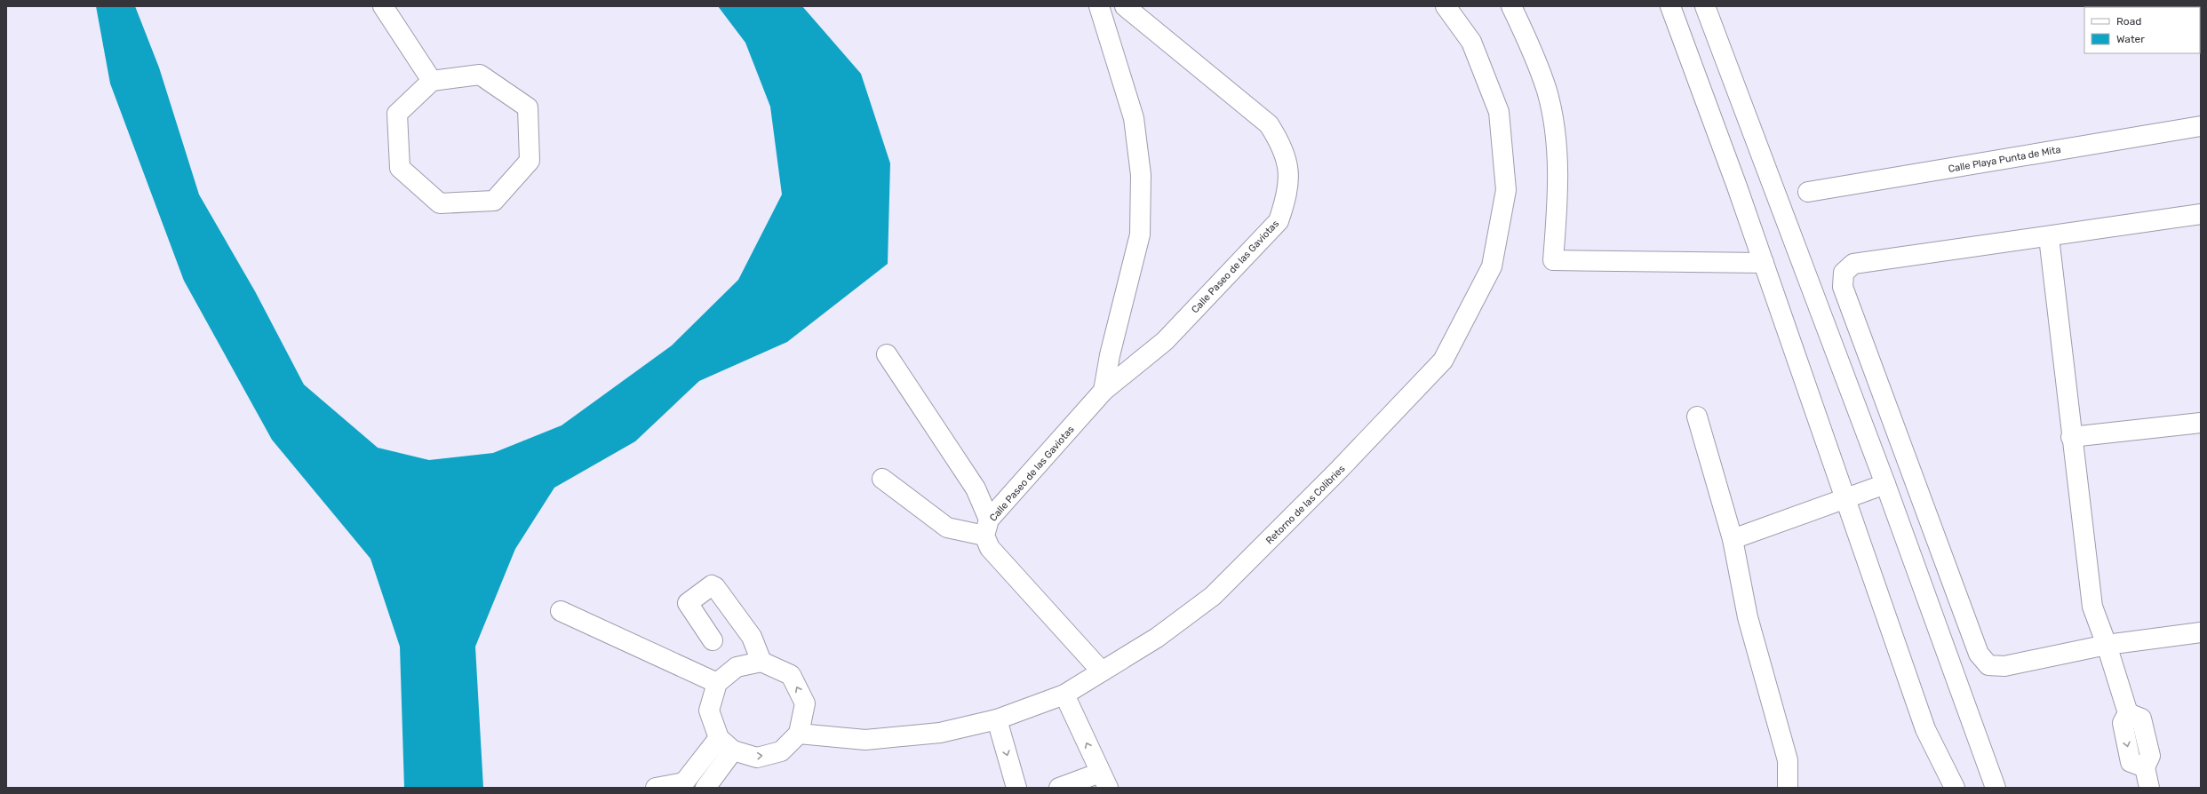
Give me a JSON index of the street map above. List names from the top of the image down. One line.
{"streets":{"street":["Calle Playa Punta de Mita","Calle Paseo de las Gaviotas","Retorno de las Colibries"]},"legend":["Road","Water"]}
